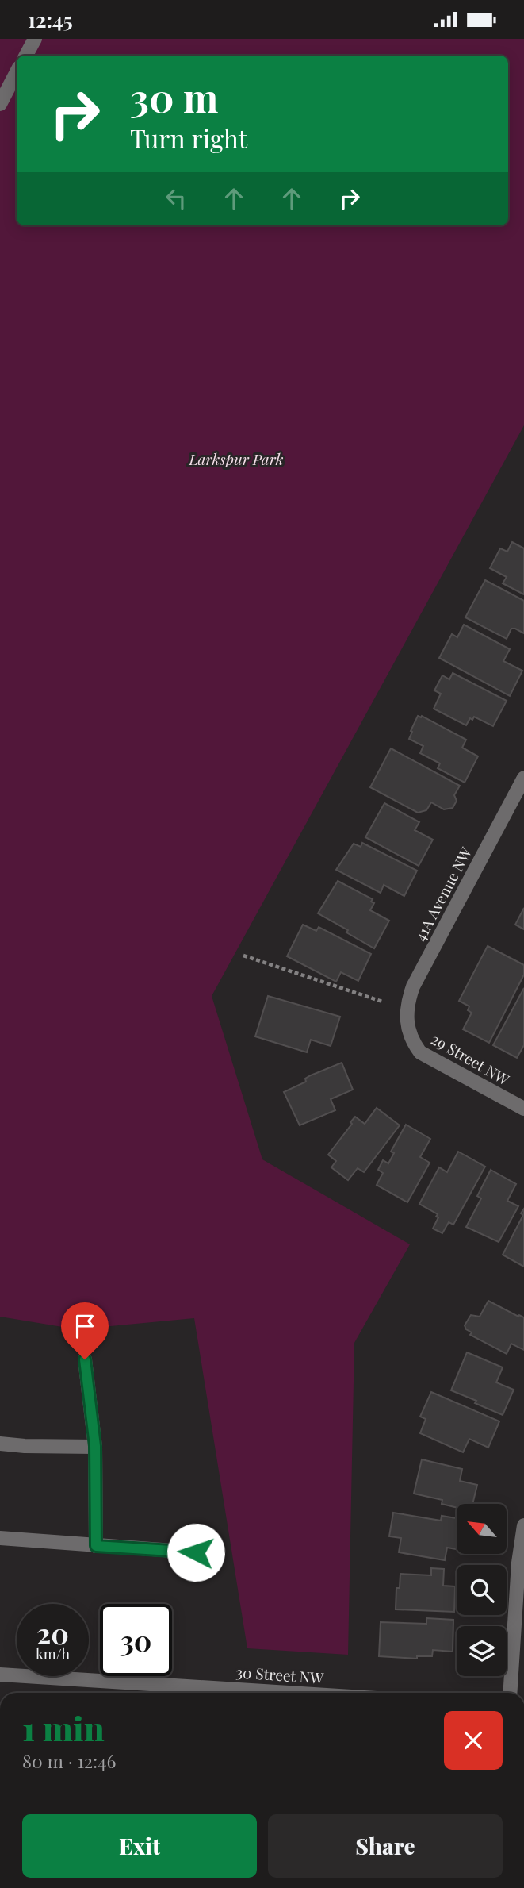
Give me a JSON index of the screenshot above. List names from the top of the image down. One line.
{"streets":{"street":["41A Avenue NW","29 Street NW","30 Street NW"]},"crossings":[["41A Avenue NW","29 Street NW"]],"parks":["Larkspur Park"],"north":"top left","page":{"status":"12:45","turn":["30 m","Turn right"],"speed":"20 km/h","limit":"30","heading":["1 min","80 m · 12:46"],"buttons":["Exit","Share"]}}
